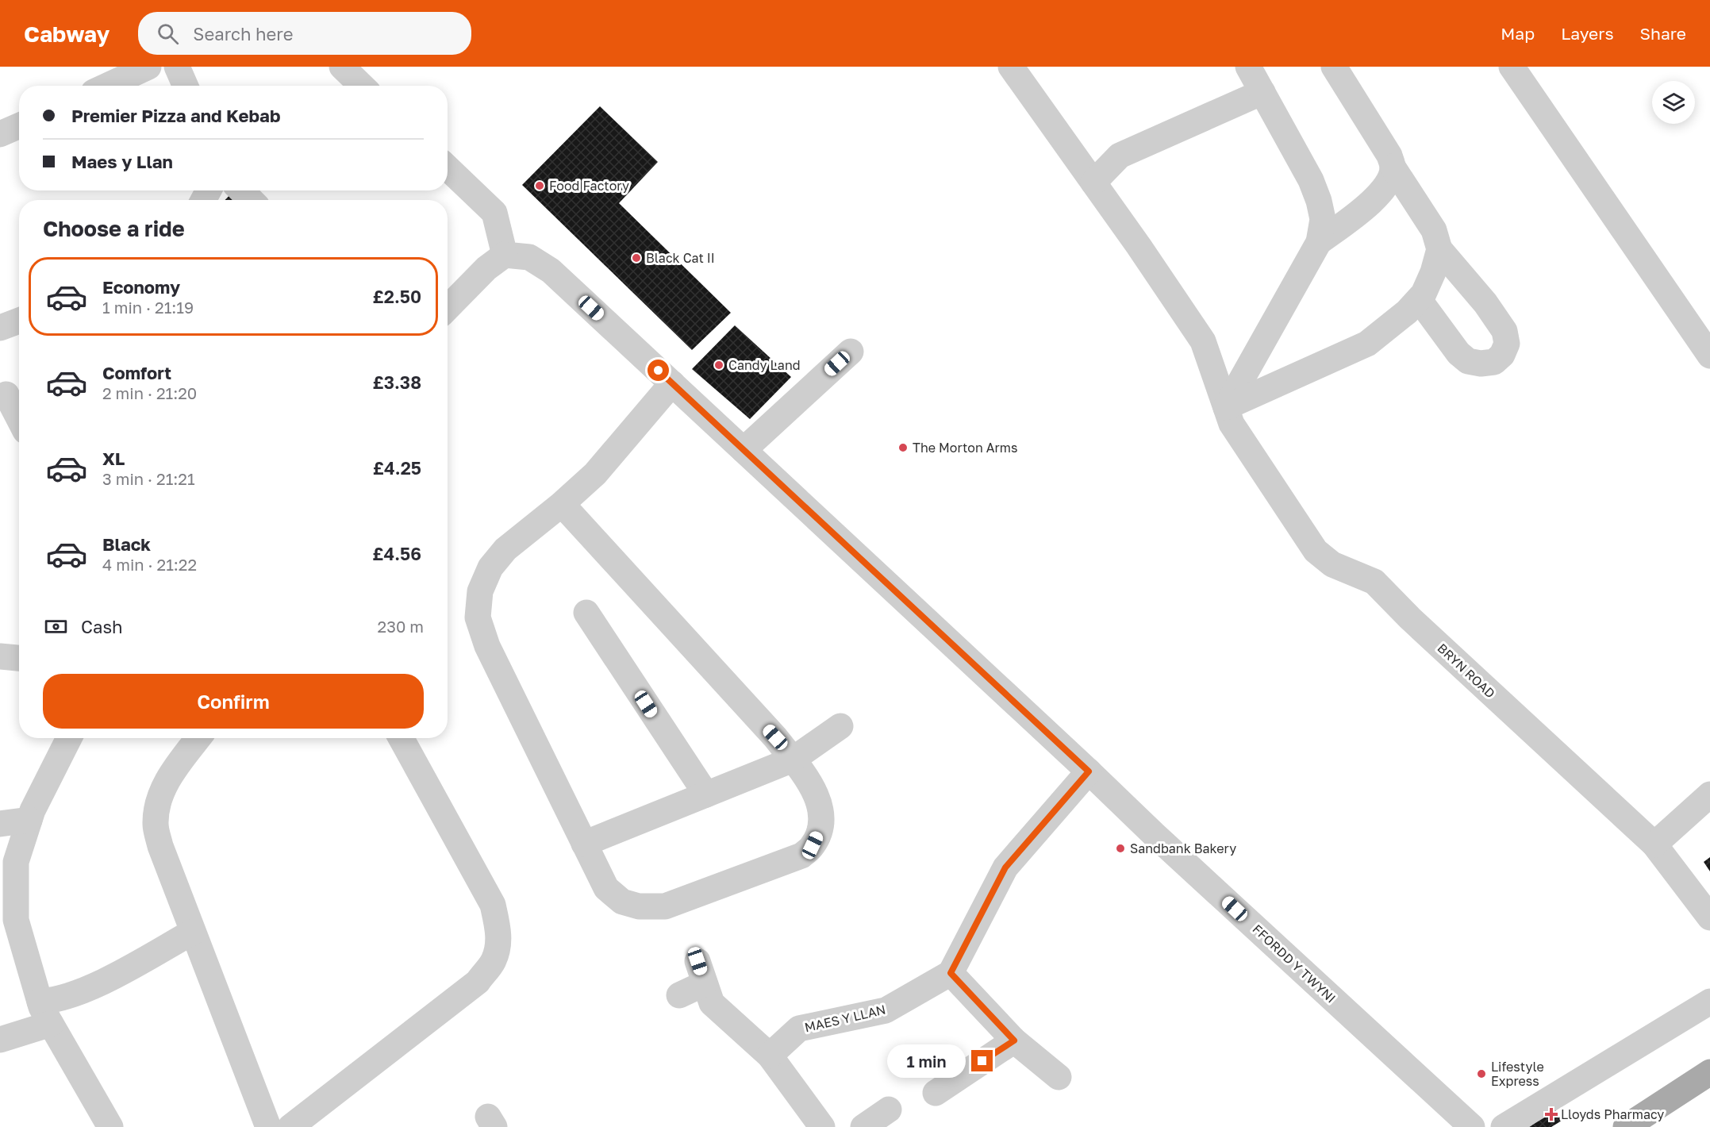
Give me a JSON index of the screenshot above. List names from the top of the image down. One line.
{"streets":{"street":["BRYN ROAD","FFORDD Y TWYNI","MAES Y LLAN"]},"places":{"other":["Food Factory","Black Cat II","Candy Land","The Morton Arms","Sandbank Bakery","Lifestyle Express"],"health":["Lloyds Pharmacy"]},"page":{"header":"Cabway","search":"Search here","nav":["Map","Layers","Share"],"banner":["Premier Pizza and Kebab","Maes y Llan"],"heading":"Choose a ride","list":[{"name":"Economy","note":"1 min · 21:19","value":"£2.50"},{"name":"Comfort","note":"2 min · 21:20","value":"£3.38"},{"name":"XL","note":"3 min · 21:21","value":"£4.25"},{"name":"Black","note":"4 min · 21:22","value":"£4.56"}],"pay":["Cash","230 m"],"buttons":"Confirm","bubble":"1 min"}}
